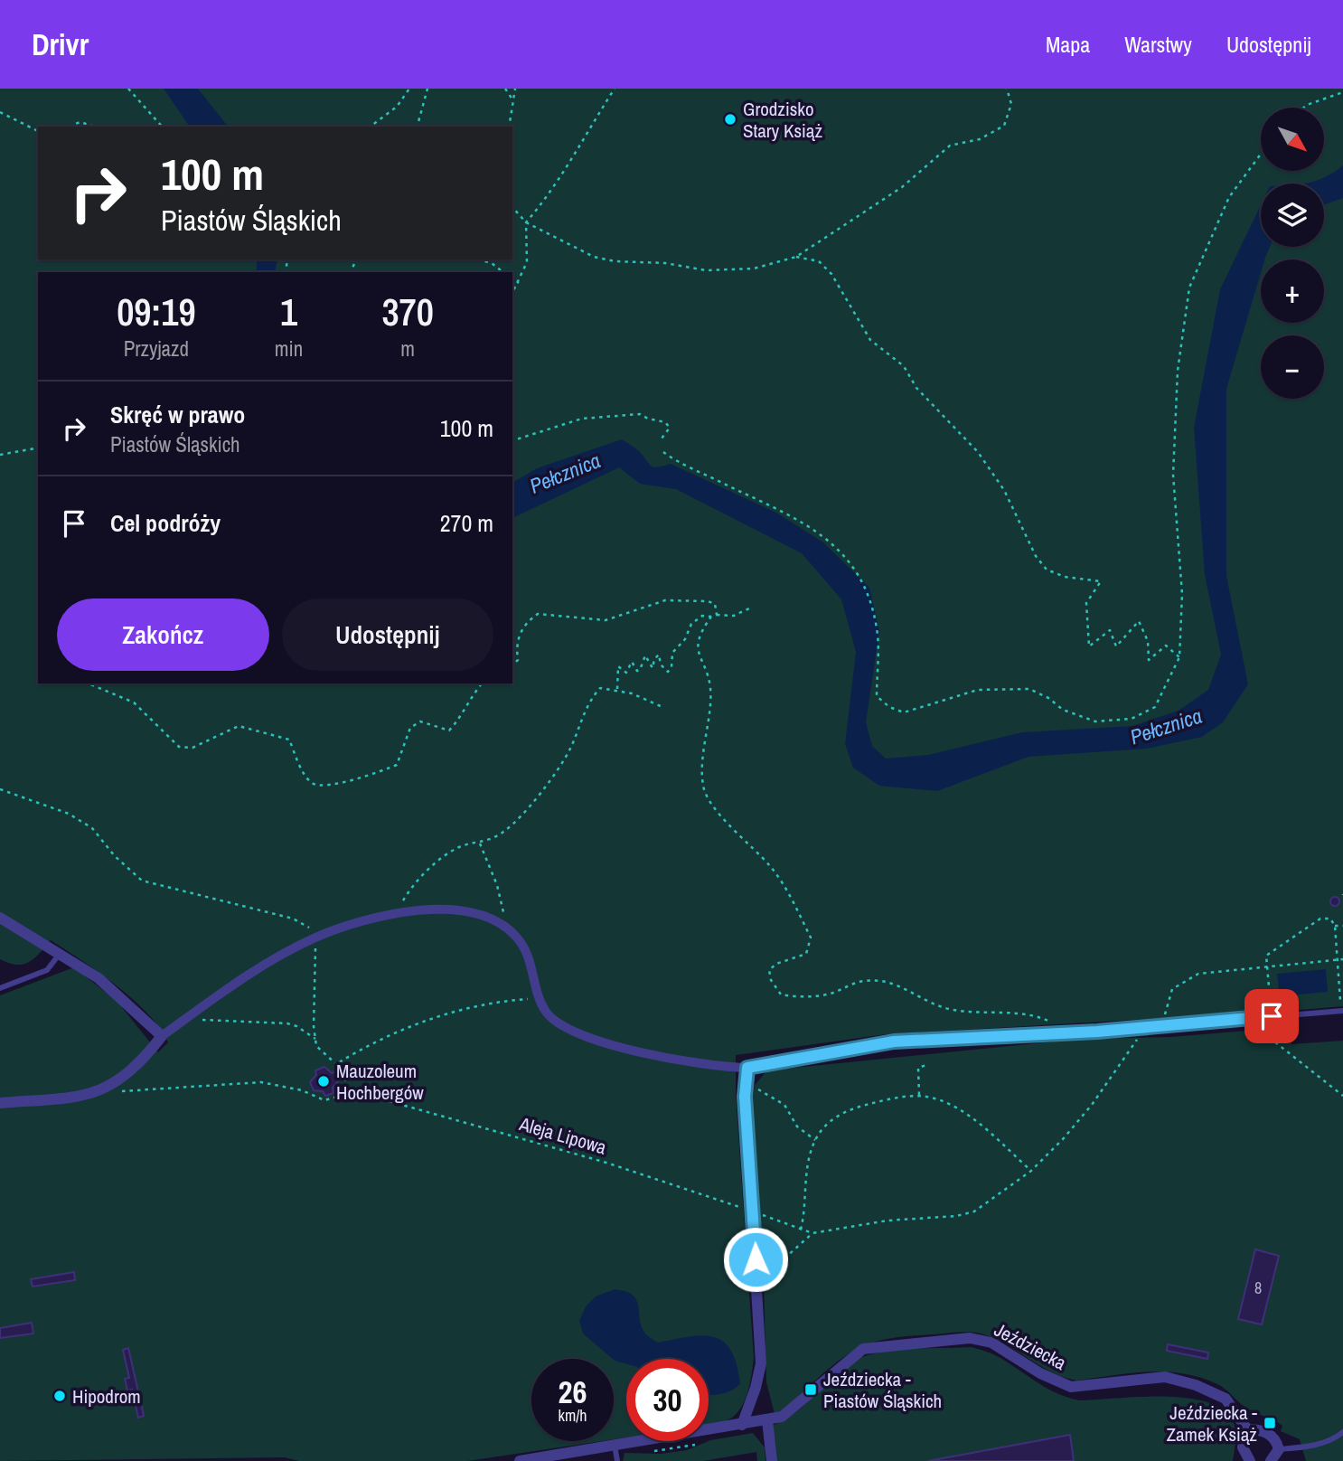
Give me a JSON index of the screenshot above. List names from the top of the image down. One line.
{"streets":{"street":["Jeździecka"],"path":["Aleja Lipowa"]},"water":["Pełcznica"],"places":{"other":["Grodzisko Stary Książ","Mauzoleum Hochbergów","Hipodrom"],"transit":["Jeździecka - Piastów Śląskich","Jeździecka - Zamek Książ"]},"house_numbers":["8"],"north":"bottom right","page":{"header":"Drivr","nav":["Mapa","Warstwy","Udostępnij"],"map_buttons":["+","−"],"turn":["100 m","Piastów Śląskich"],"eta":["09:19","Przyjazd","1","min","370","m"],"list":[{"name":"Skręć w prawo","note":"Piastów Śląskich","value":"100 m"},{"name":"Cel podróży","value":"270 m"}],"buttons":["Zakończ","Udostępnij"],"speed":"26 km/h","limit":"30"}}
